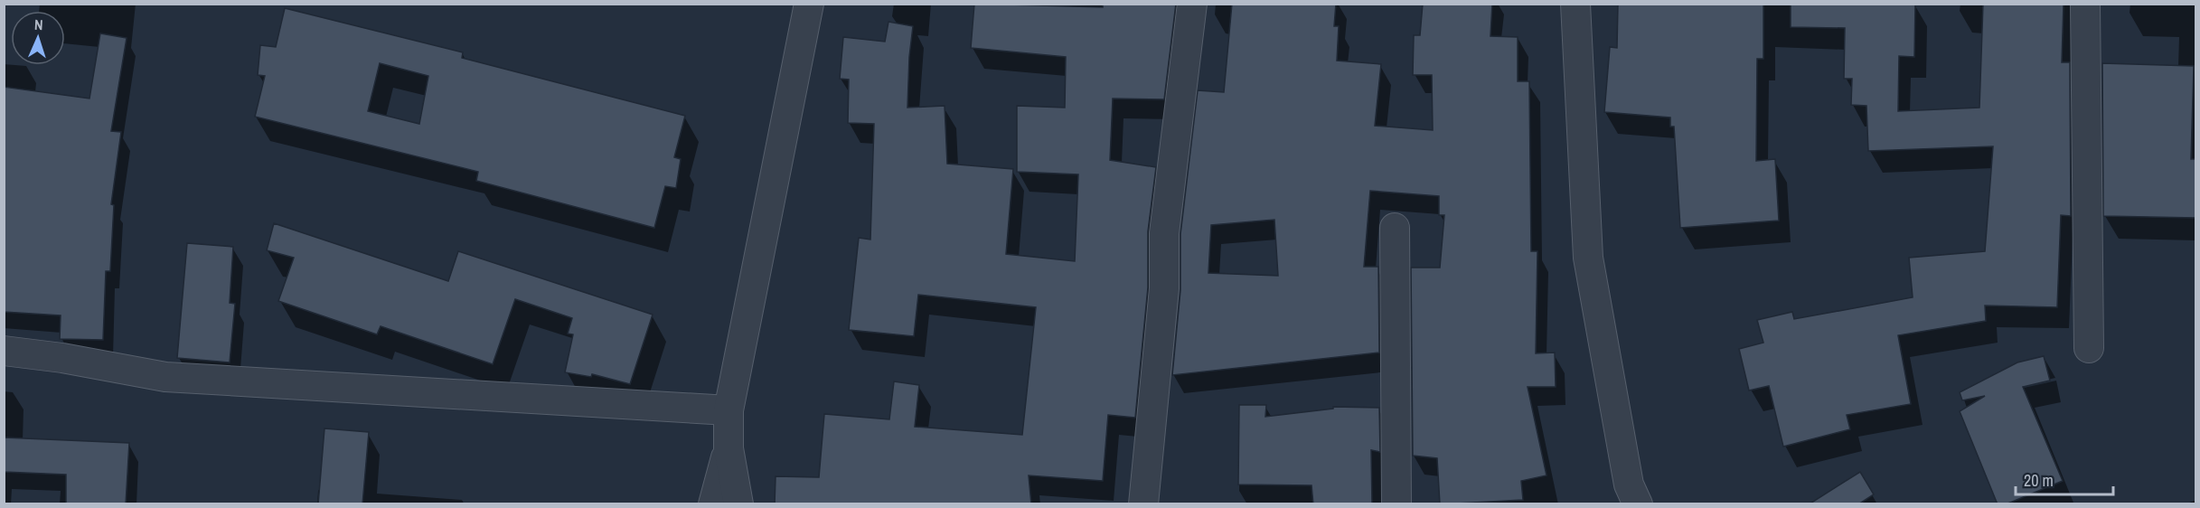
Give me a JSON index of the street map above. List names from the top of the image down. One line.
{"scale_bar":"20 m","north":"top"}
